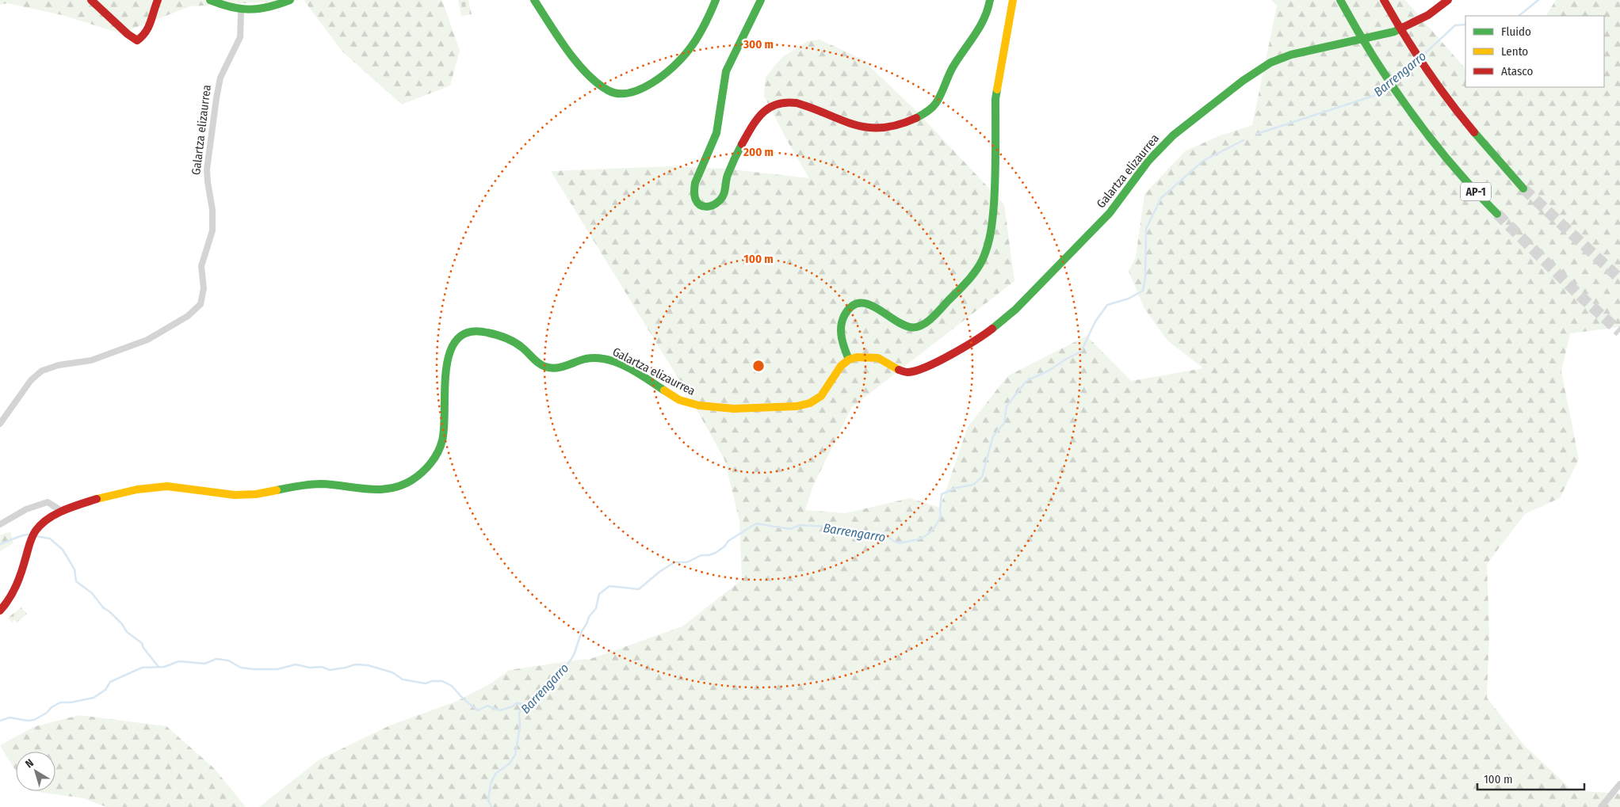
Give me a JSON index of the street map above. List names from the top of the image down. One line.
{"streets":{"main road":["Galartza elizaurrea","AP-1"]},"water":["Barrengarro"],"legend":["Fluido","Lento","Atasco"],"scale_bar":"100 m","north":"top left","rings":["300 m","200 m","100 m"]}
